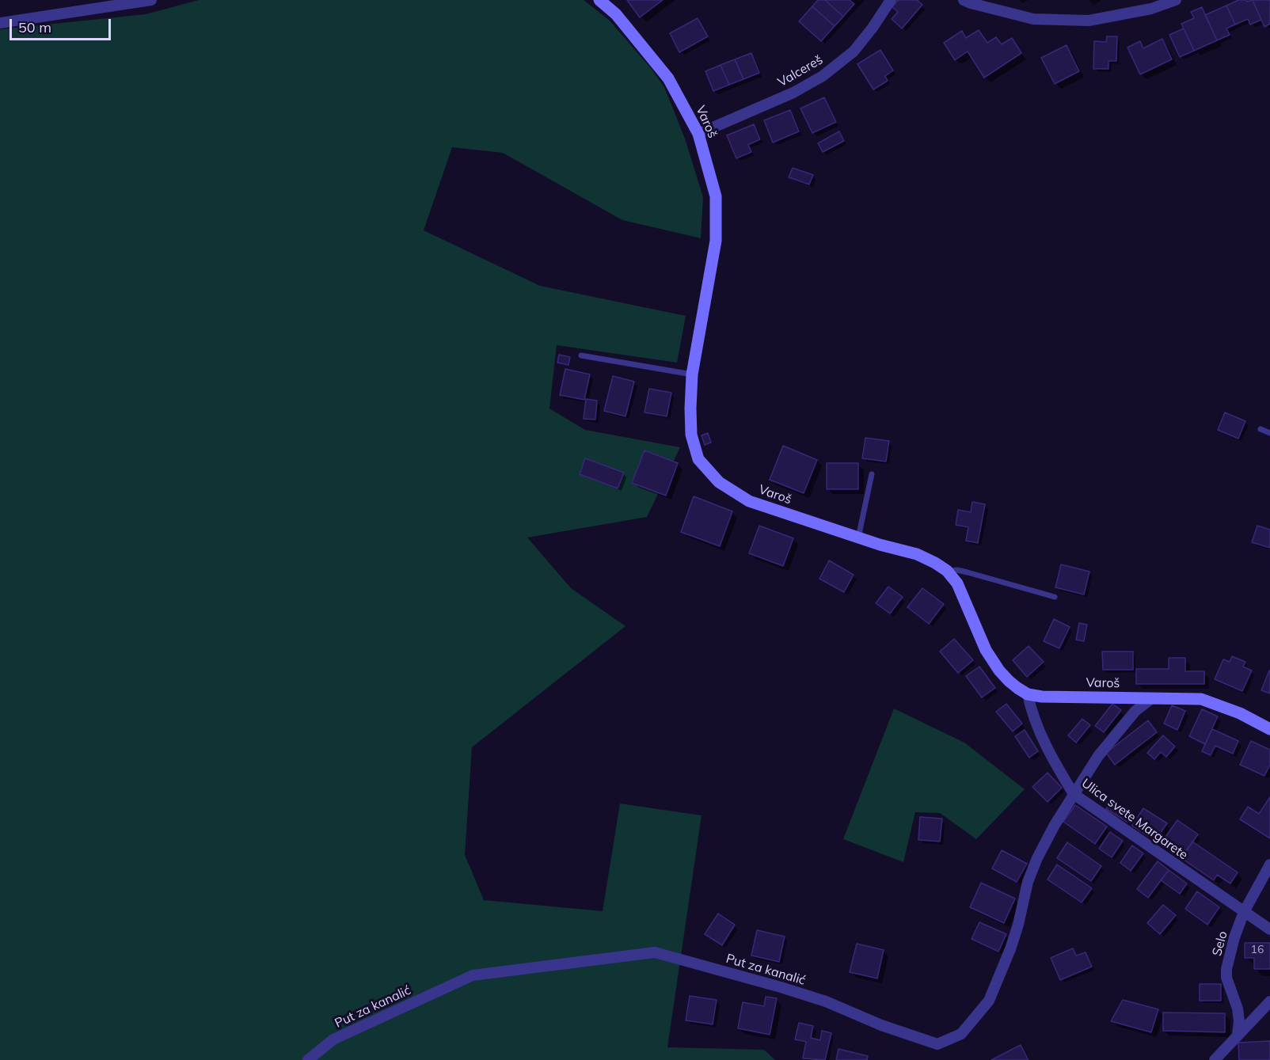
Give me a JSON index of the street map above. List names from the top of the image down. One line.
{"streets":{"main road":["Varoš"],"street":["Valcereš","Ulica svete Margarete","Selo","Put za kanalić"]},"crossings":[["Valcereš","Varoš"],["Varoš","Ulica svete Margarete"],["Varoš","Put za kanalić"],["Ulica svete Margarete","Selo"],["Ulica svete Margarete","Put za kanalić"]],"house_numbers":["16"],"scale_bar":"50 m"}
